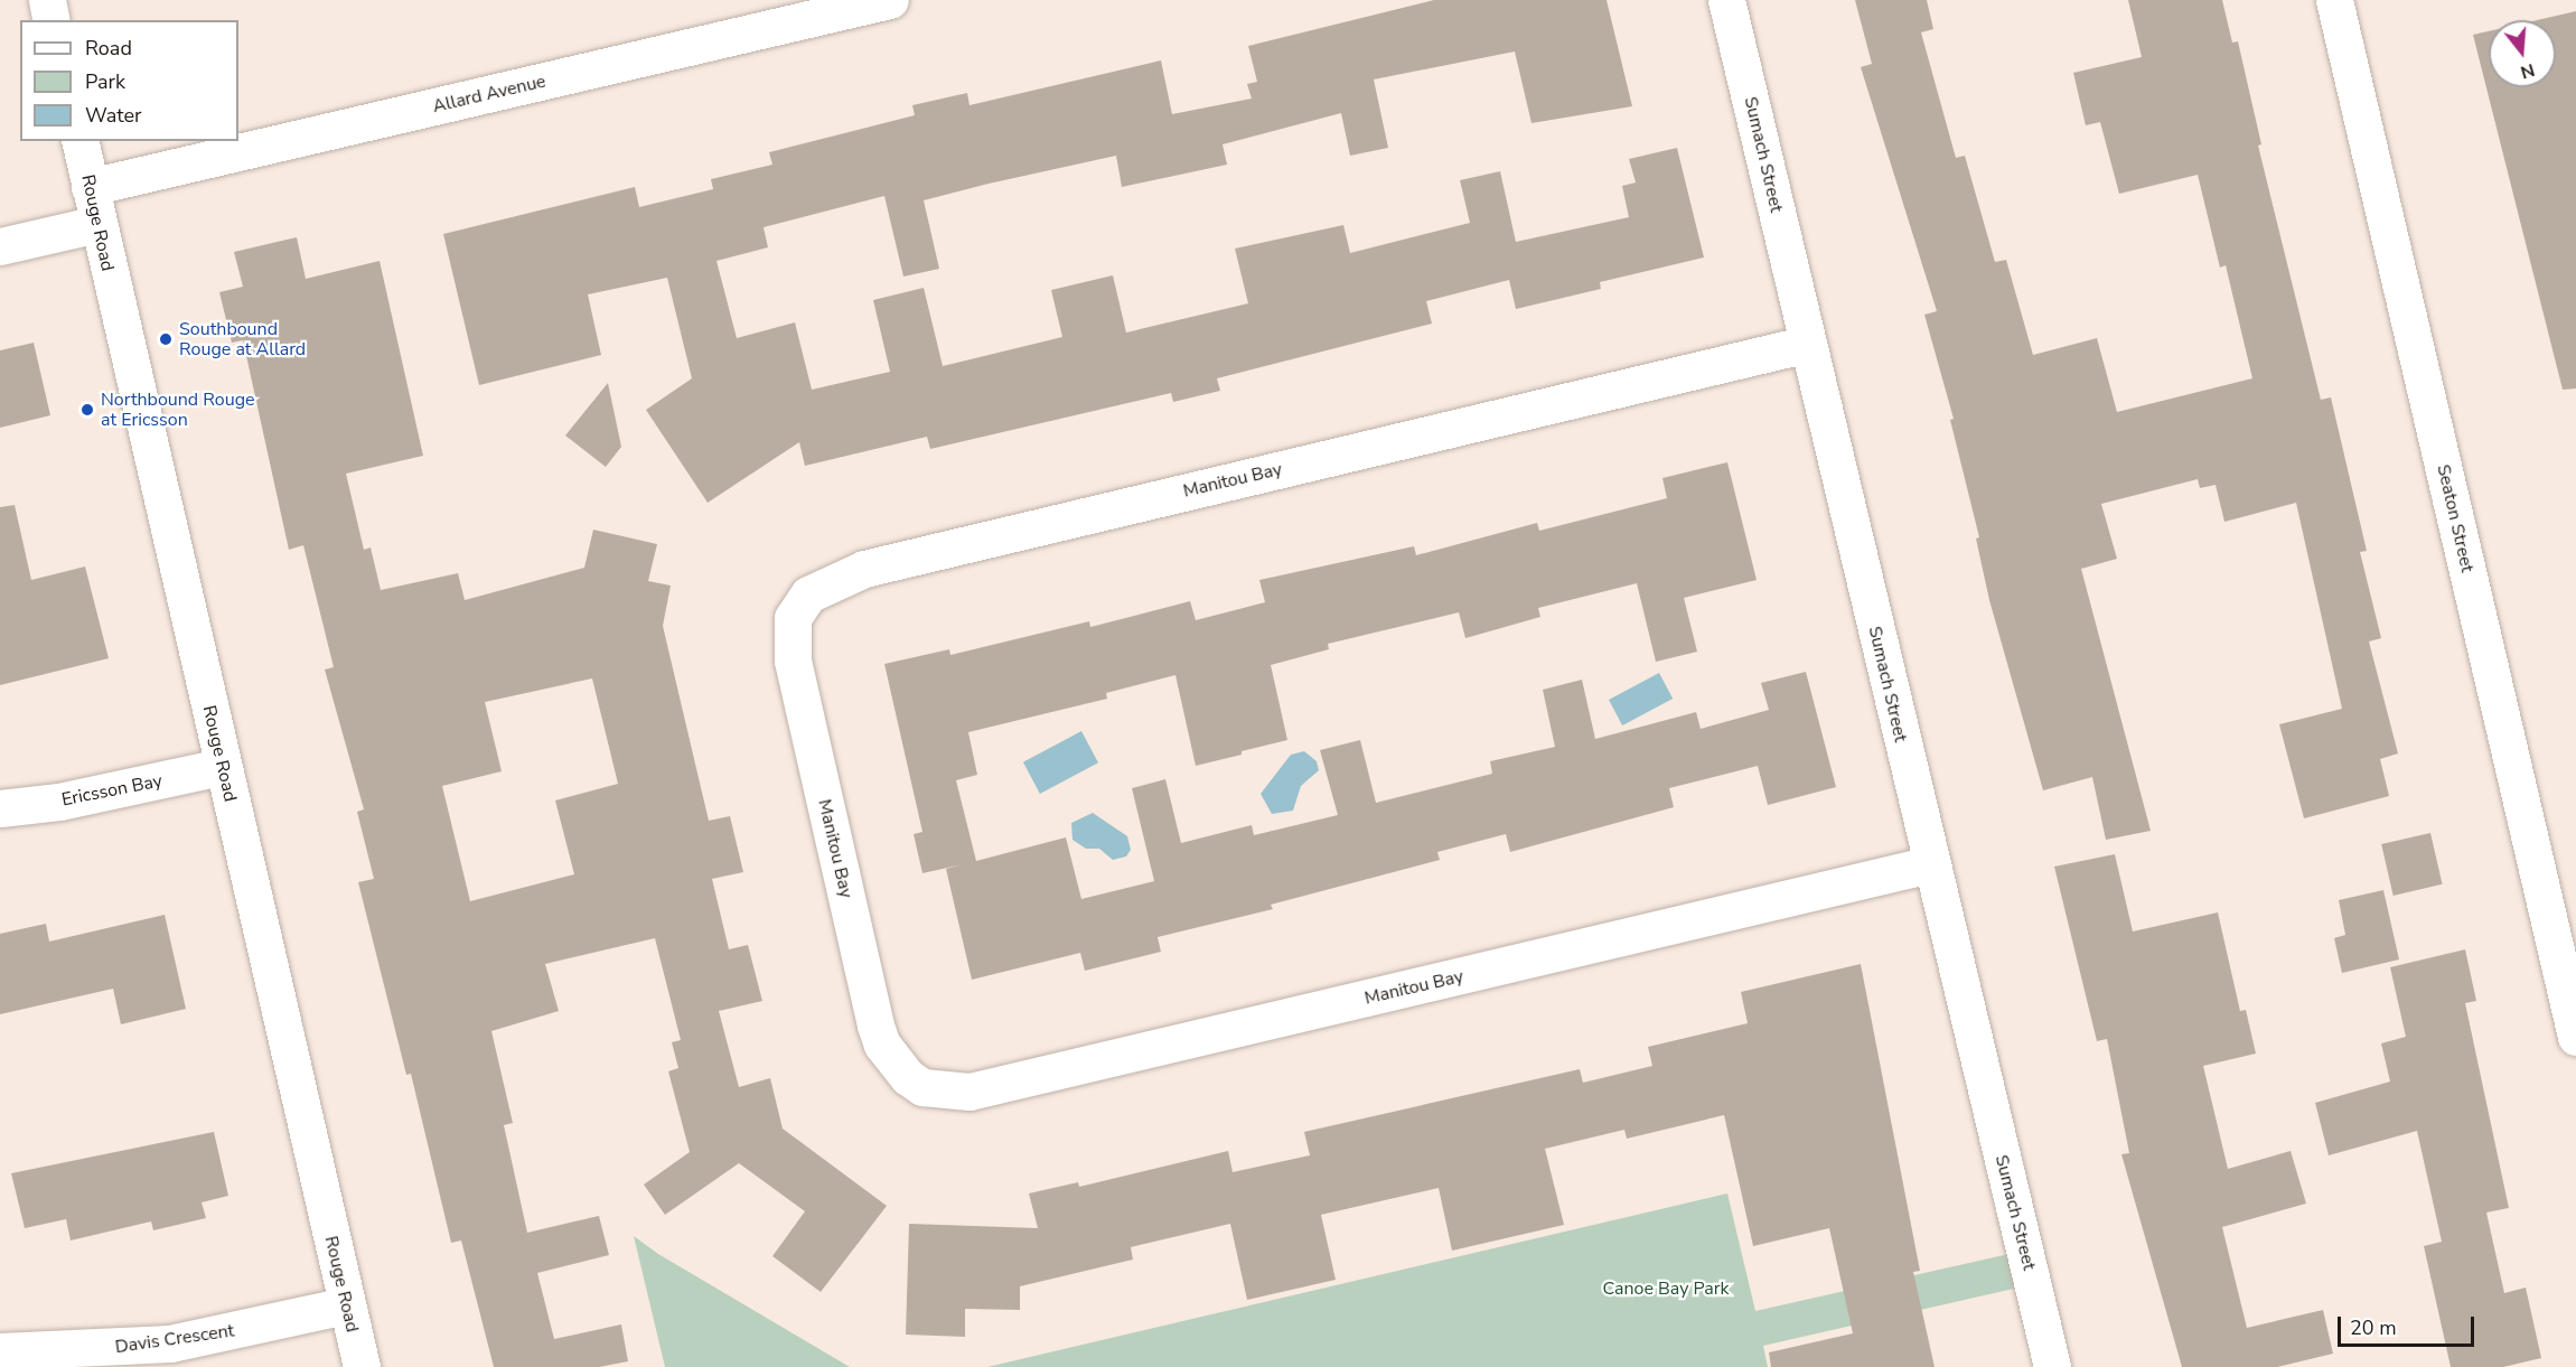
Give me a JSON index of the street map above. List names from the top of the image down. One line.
{"streets":{"street":["Allard Avenue","Sumach Street","Rouge Road","Manitou Bay","Seaton Street","Ericsson Bay","Davis Crescent"]},"crossings":[["Allard Avenue","Rouge Road"],["Sumach Street","Manitou Bay"],["Rouge Road","Ericsson Bay"],["Rouge Road","Davis Crescent"]],"parks":["Canoe Bay Park"],"places":["Southbound Rouge at Allard","Northbound Rouge at Ericsson"],"legend":["Road","Park","Water"],"scale_bar":"20 m","north":"bottom"}
